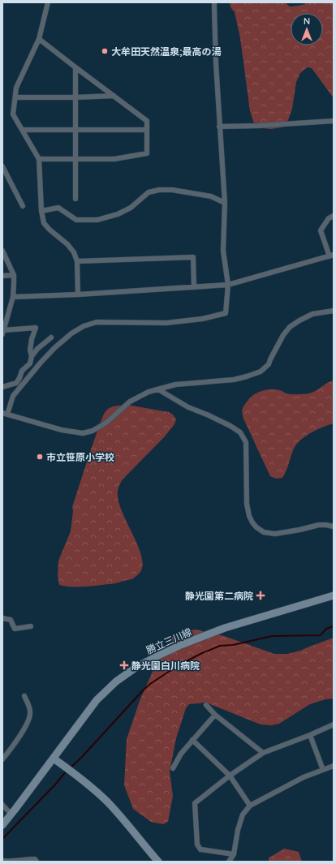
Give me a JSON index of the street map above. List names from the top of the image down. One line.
{"streets":{"main road":["勝立三川線"]},"places":{"other":["大牟田天然温泉;最高の湯","市立笹原小学校"],"health":["静光園第二病院","静光園白川病院"]},"north":"top"}
